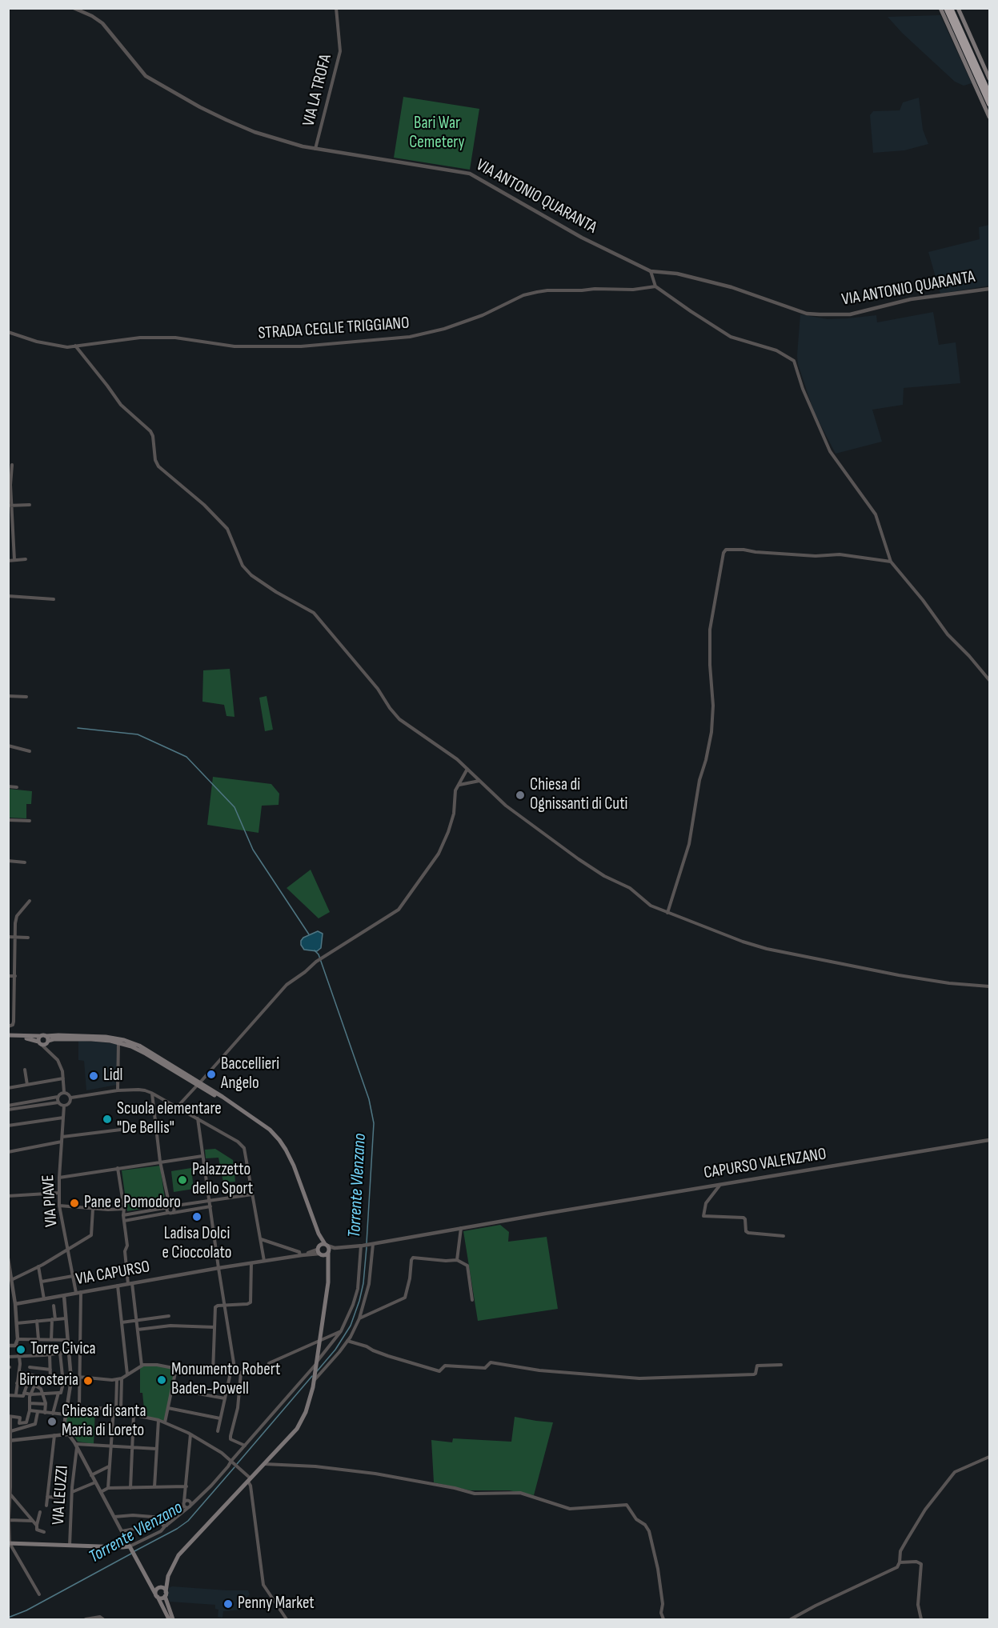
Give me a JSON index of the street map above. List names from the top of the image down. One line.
{"streets":{"street":["VIA LA TROFA","VIA ANTONIO QUARANTA","STRADA CEGLIE TRIGGIANO","CAPURSO VALENZANO","VIA PIAVE","VIA CAPURSO","VIA LEUZZI"]},"crossings":[["VIA LA TROFA","VIA ANTONIO QUARANTA"],["VIA PIAVE","VIA CAPURSO"]],"water":["Torrente Vlenzano"],"parks":["Bari War Cemetery"],"places":["Chiesa di Ognissanti di Cuti","Baccellieri Angelo","Lidl","Scuola elementare \"De Bellis\"","Palazzetto dello Sport","Pane e Pomodoro","Ladisa Dolci e Cioccolato","Torre Civica","Monumento Robert Baden-Powell","Birrosteria","Chiesa di santa Maria di Loreto","Penny Market"]}
